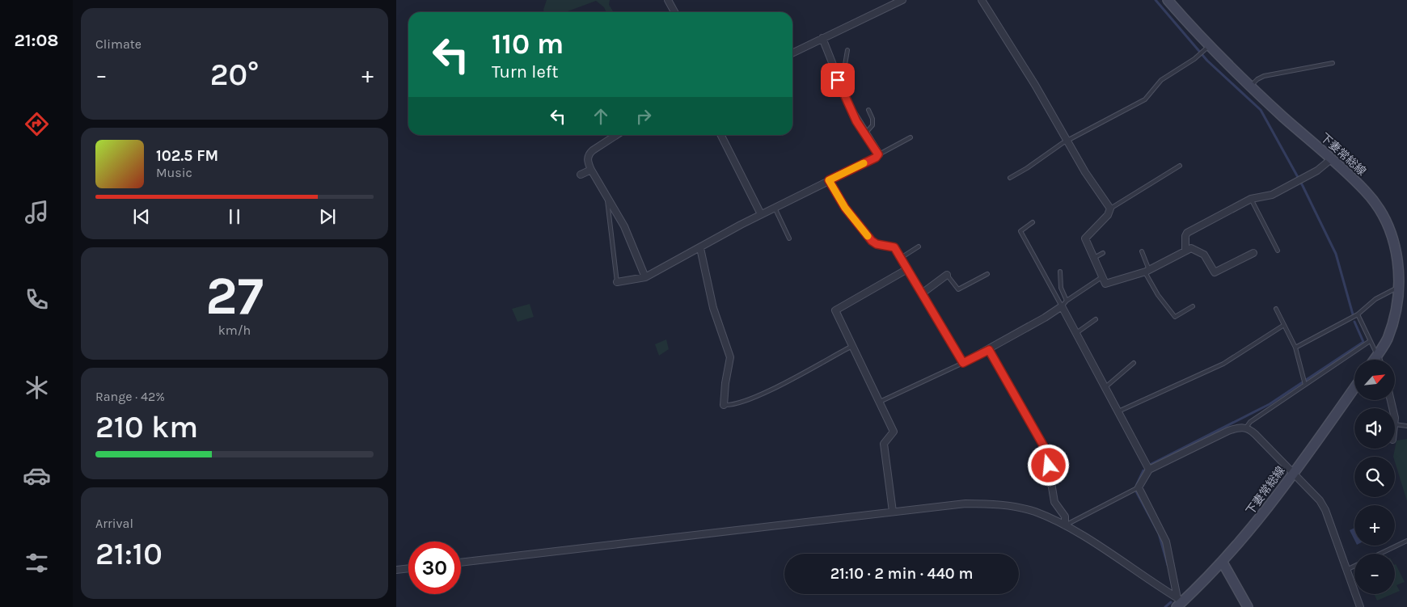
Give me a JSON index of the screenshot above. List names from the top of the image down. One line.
{"streets":{"main road":["下妻常総線"]},"north":"top right","page":{"tabs":"21:08","tile":["Climate",["27","km/h"],["Range · 42%","210 km"],["Arrival","21:10"]],"turn":["110 m","Turn left"],"heat":["−","20°","+"],"song":["102.5 FM","Music"],"map_buttons":["+","−"],"limit":"30","trip":"21:10 · 2 min · 440 m"}}
